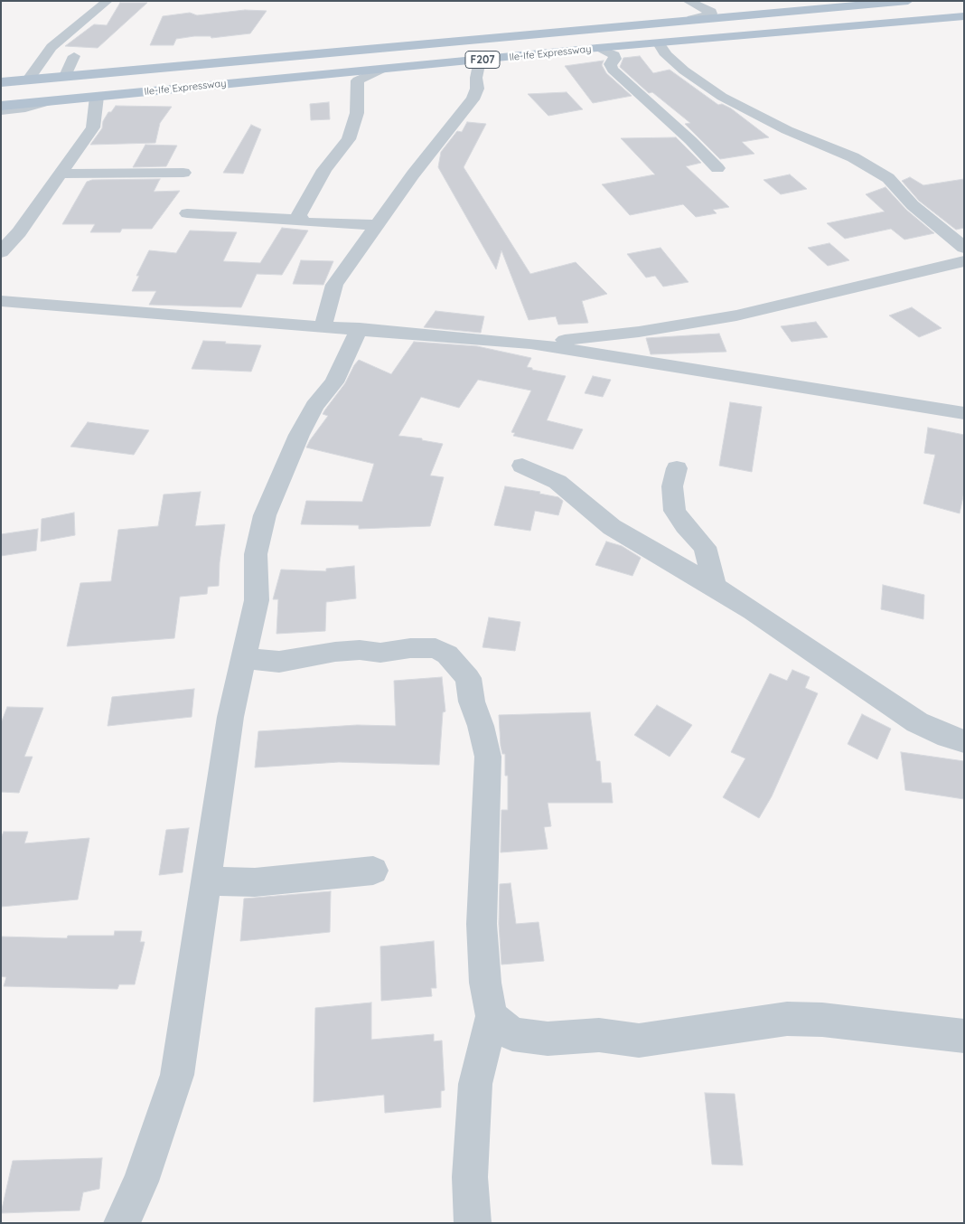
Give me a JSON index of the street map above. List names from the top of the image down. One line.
{"streets":{"main road":["Ile-Ife Expressway","F207"]}}
